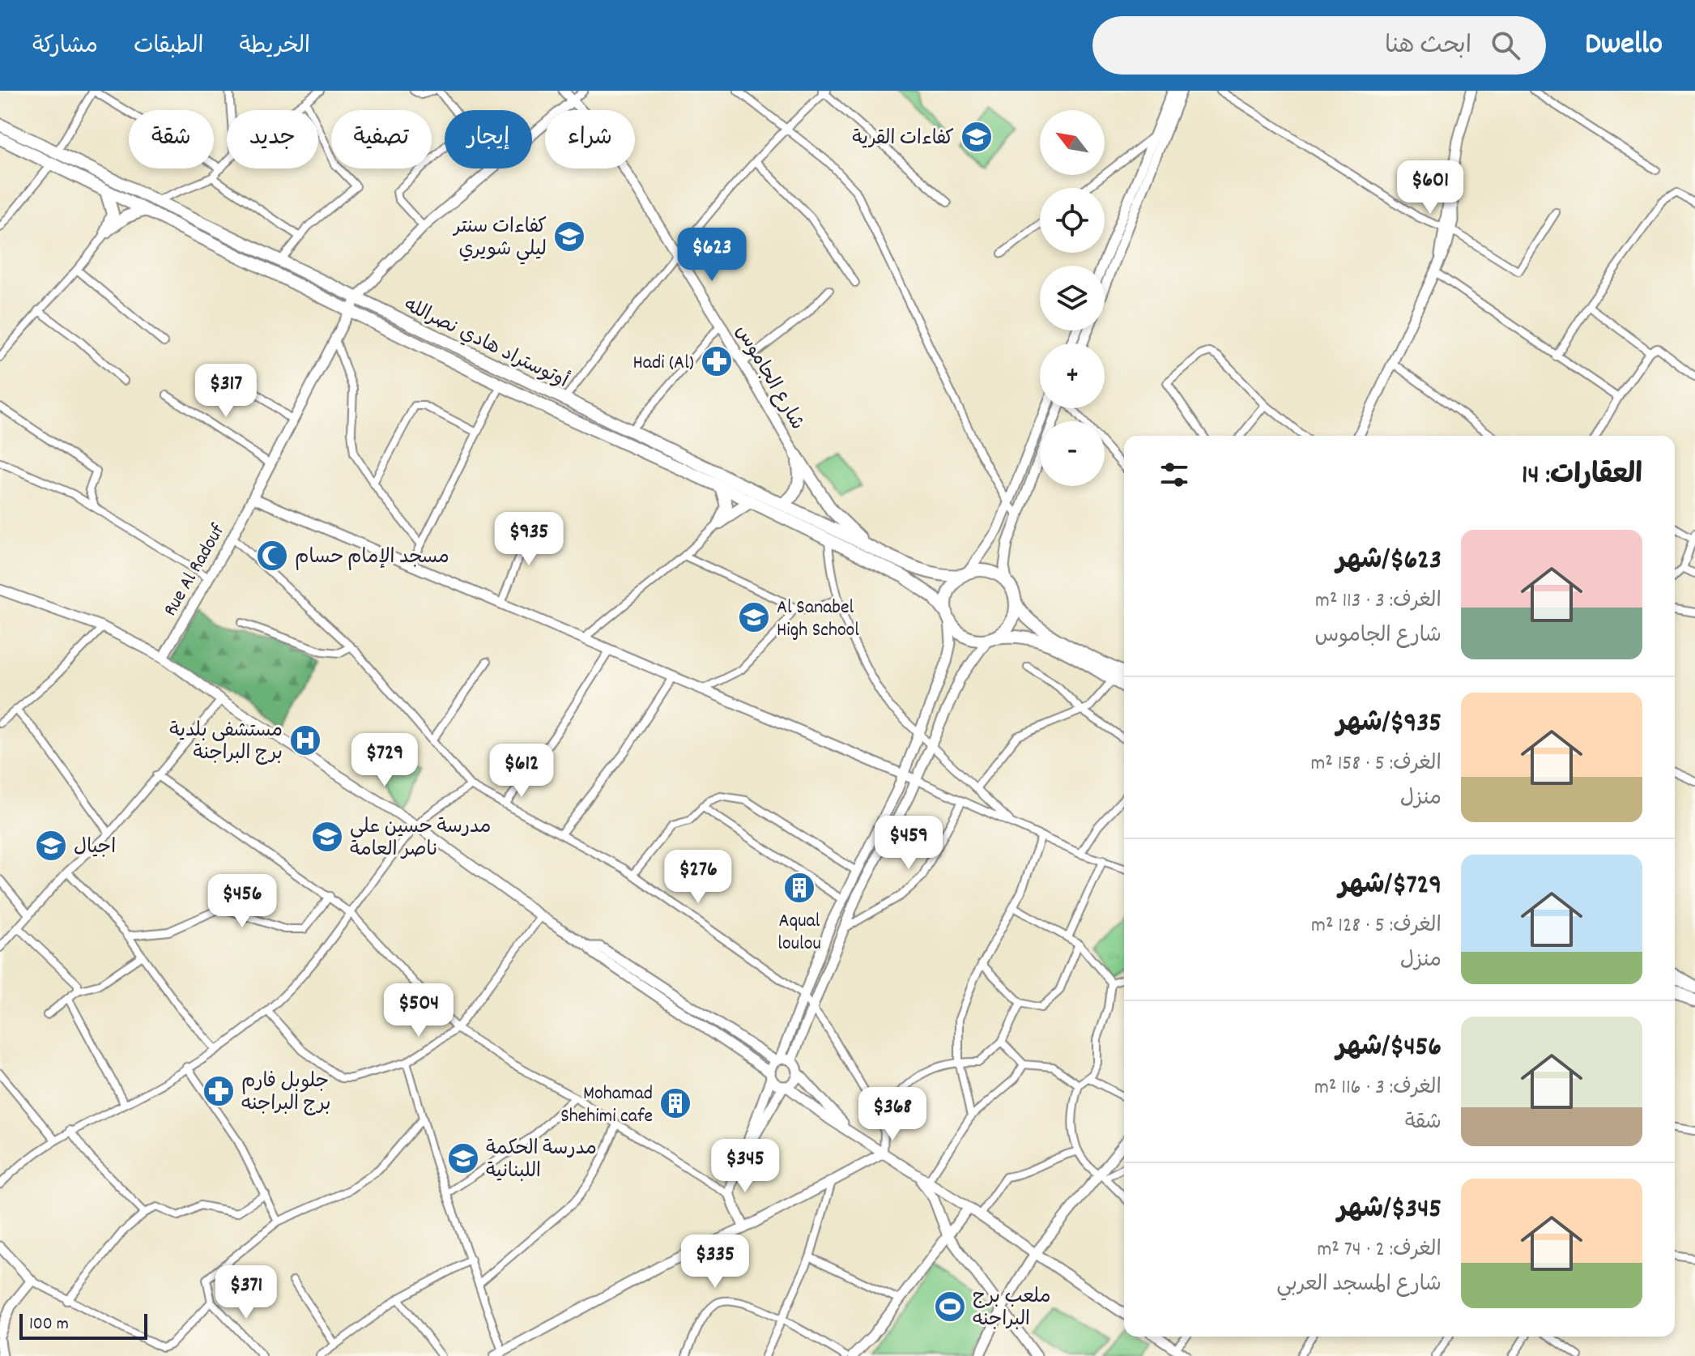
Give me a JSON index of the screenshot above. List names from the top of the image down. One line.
{"streets":{"highway":["أوتوستراد هادي نصرالله"],"street":["شارع الجاموس","Rue Al Radouf"]},"crossings":[["أوتوستراد هادي نصرالله","Rue Al Radouf"],["شارع الجاموس","Rue Al Radouf"]],"places":{"school or university":["كفاءات القرية","كفاءات سنتر ليلي شويري","Al Sanabel High School","مدرسة حسين علي ناصر العامة","اجيال","مدرسة الحكمة اللبنانية"],"pharmacy":["Hadi (Al)","جلوبل فارم برج البراجنه"],"mosque":["مسجد الإمام حسام"],"hospital":["مستشفی بلدیة برج البراجنة"],"building":["Aqual loulou","Mohamad Shehimi cafe"],"sports":["ملعب برج البراجنه"]},"scale_bar":"100 m","north":"top left","page":{"header":"Dwello","search":"ابحث هنا","nav":["الخريطة","الطبقات","مشاركة"],"map_buttons":["+","−"],"chip":["شراء","إيجار","تصفية","جديد","شقة"],"price":["$601","$623","$317","$935","$729","$612","$459","$276","$456","$504","$368","$345","$335","$371"],"heading":"العقارات: 14","list":[{"name":"$623/شهر","note":"الغرف: 3 · 113 m² · شارع الجاموس"},{"name":"$935/شهر","note":"الغرف: 5 · 158 m² · منزل"},{"name":"$729/شهر","note":"الغرف: 5 · 128 m² · منزل"},{"name":"$456/شهر","note":"الغرف: 3 · 116 m² · شقة"},{"name":"$345/شهر","note":"الغرف: 2 · 74 m² · شارع المسجد العربي"}],"scale":"100 m"}}
